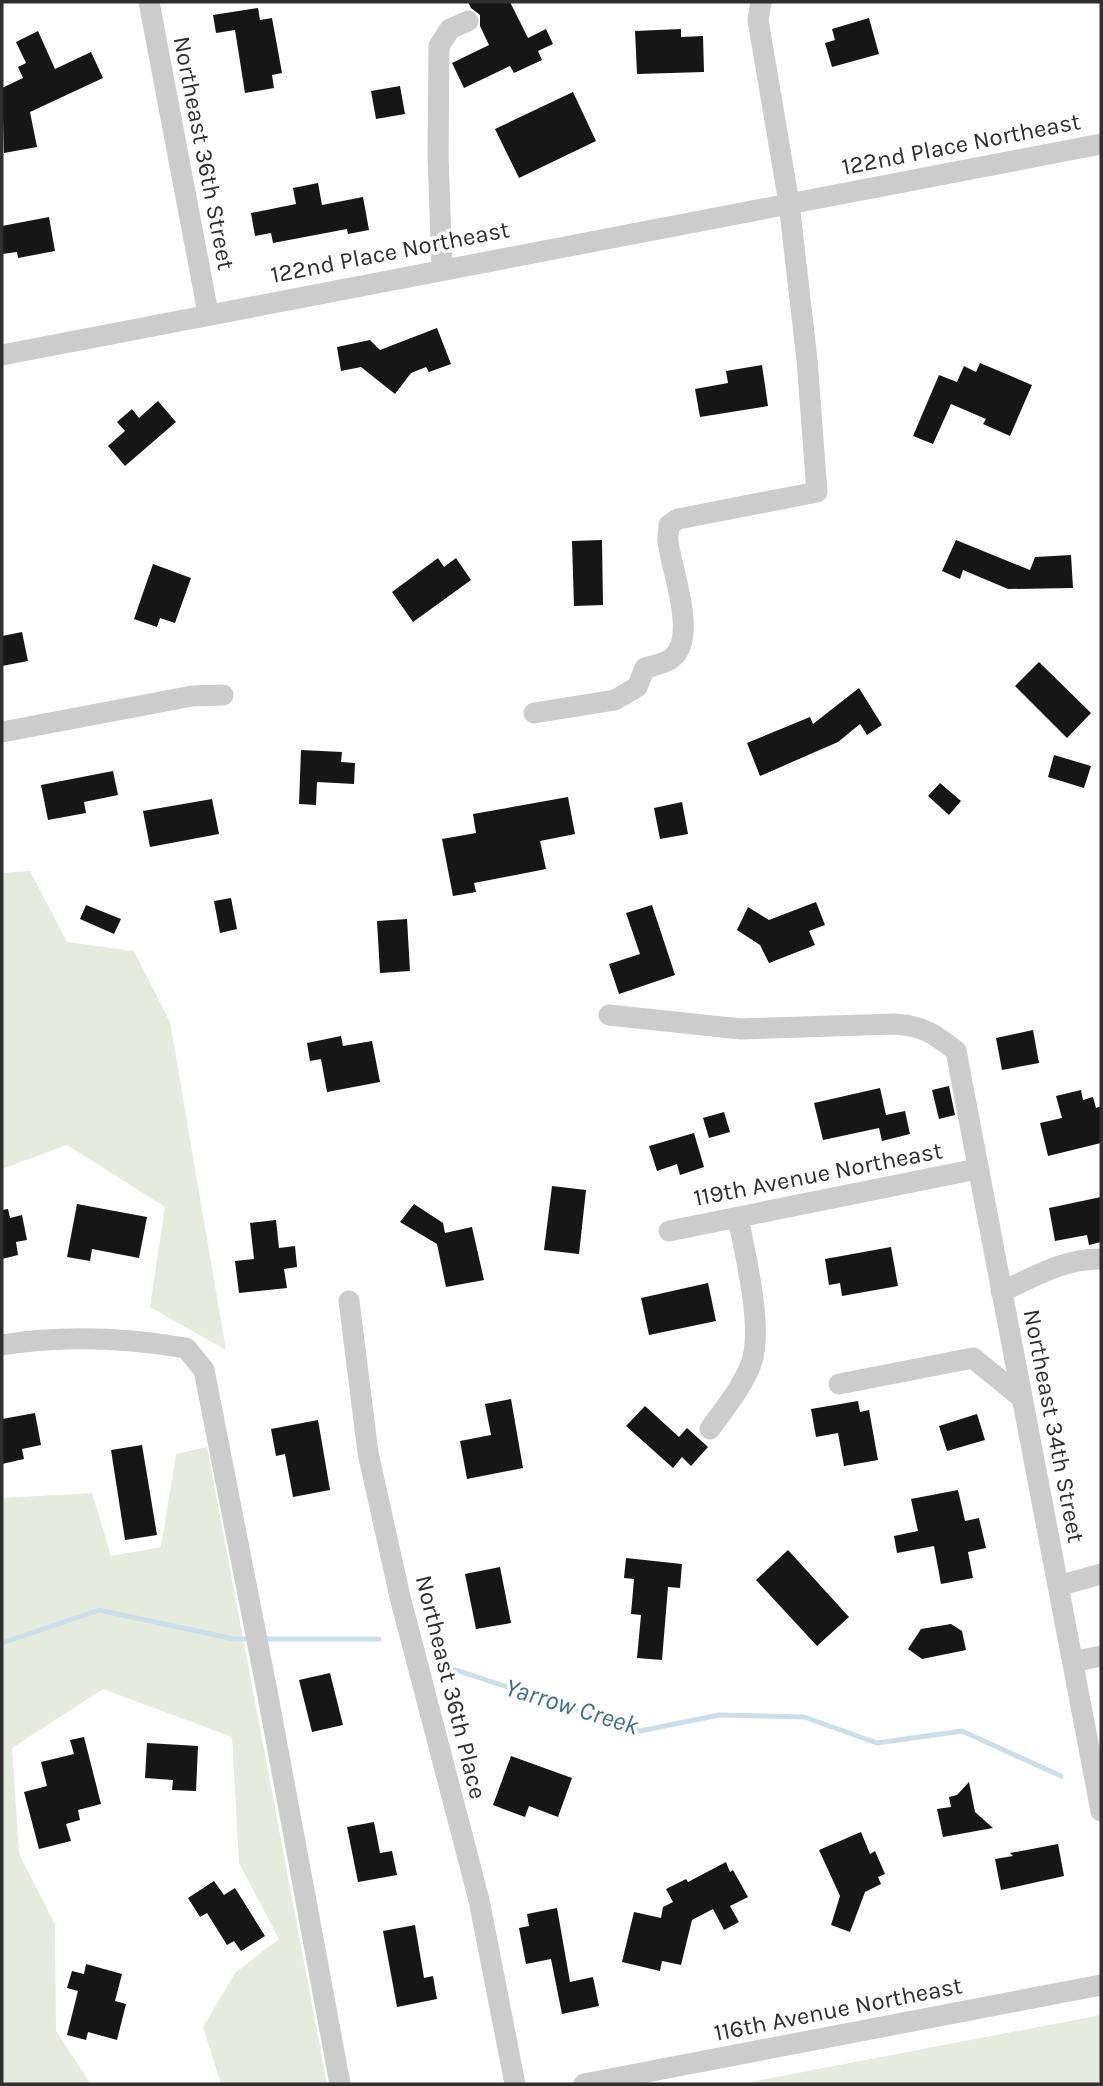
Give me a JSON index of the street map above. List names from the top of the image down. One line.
{"streets":{"street":["122nd Place Northeast","Northeast 36th Street","119th Avenue Northeast","Northeast 34th Street","Northeast 36th Place","116th Avenue Northeast"]},"crossings":[["122nd Place Northeast","Northeast 36th Street"],["119th Avenue Northeast","Northeast 34th Street"]],"water":["Yarrow Creek"]}
